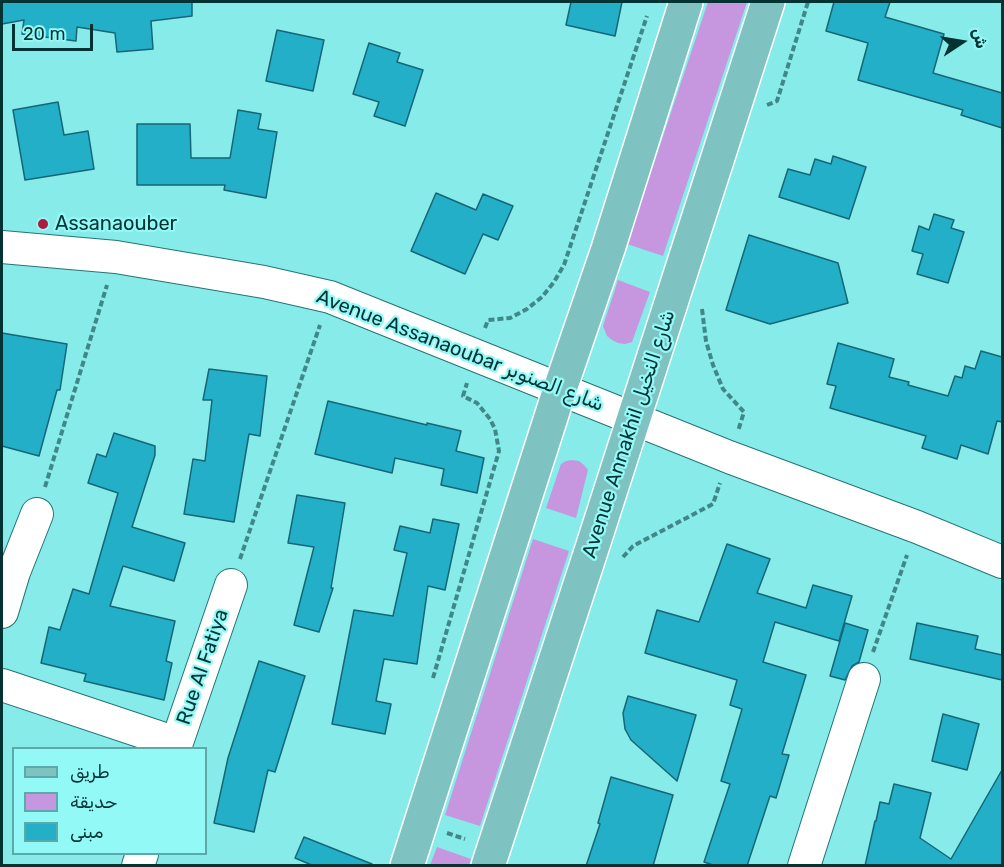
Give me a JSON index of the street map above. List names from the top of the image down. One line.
{"streets":{"main road":["Avenue Annakhil شارع النخيل"],"street":["Avenue Assanaoubar شارع الصنوبر","Rue Al Fatiya"]},"crossings":[["Avenue Assanaoubar شارع الصنوبر","Avenue Annakhil شارع النخيل"]],"places":["Assanaouber"],"legend":["طريق","حديقة","مبنى"],"scale_bar":"20 m","north":"right"}
